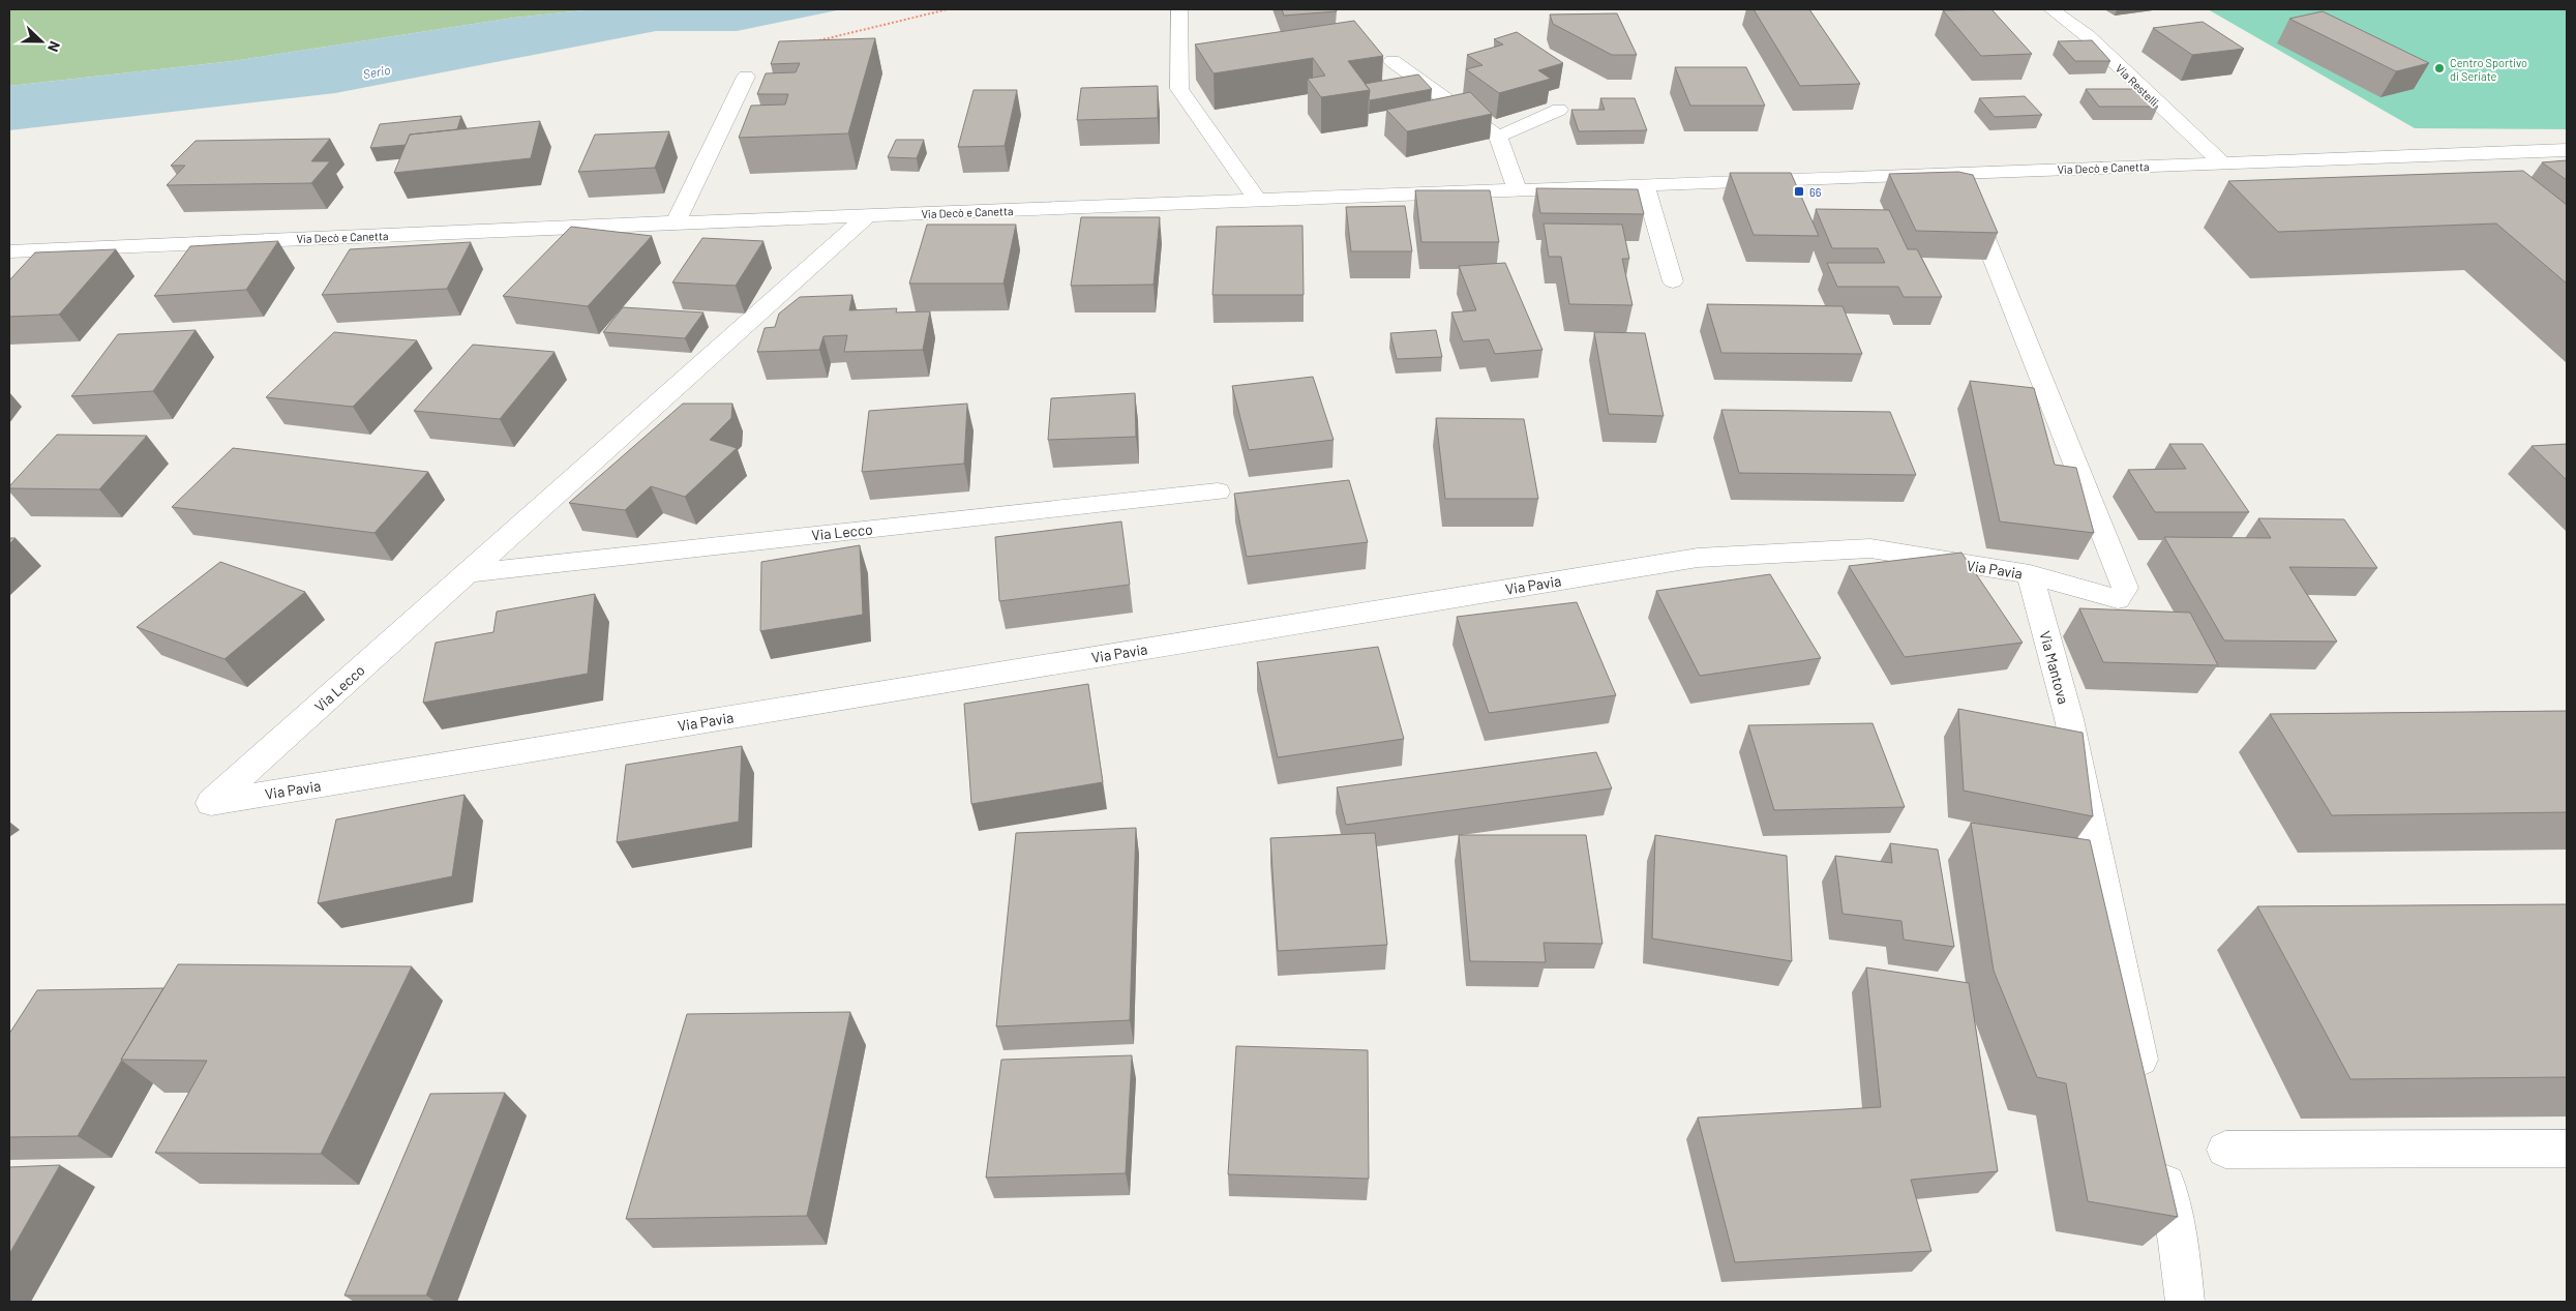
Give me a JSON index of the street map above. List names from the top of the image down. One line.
{"streets":{"street":["Via Restelli","Via Decò e Canetta","Via Lecco","Via Pavia","Via Mantova"]},"crossings":[["Via Restelli","Via Decò e Canetta"],["Via Decò e Canetta","Via Lecco"],["Via Lecco","Via Pavia"],["Via Pavia","Via Mantova"]],"water":["Serio"],"places":{"other":["Centro Sportivo di Seriate"],"transit":["66"]},"north":"right"}
